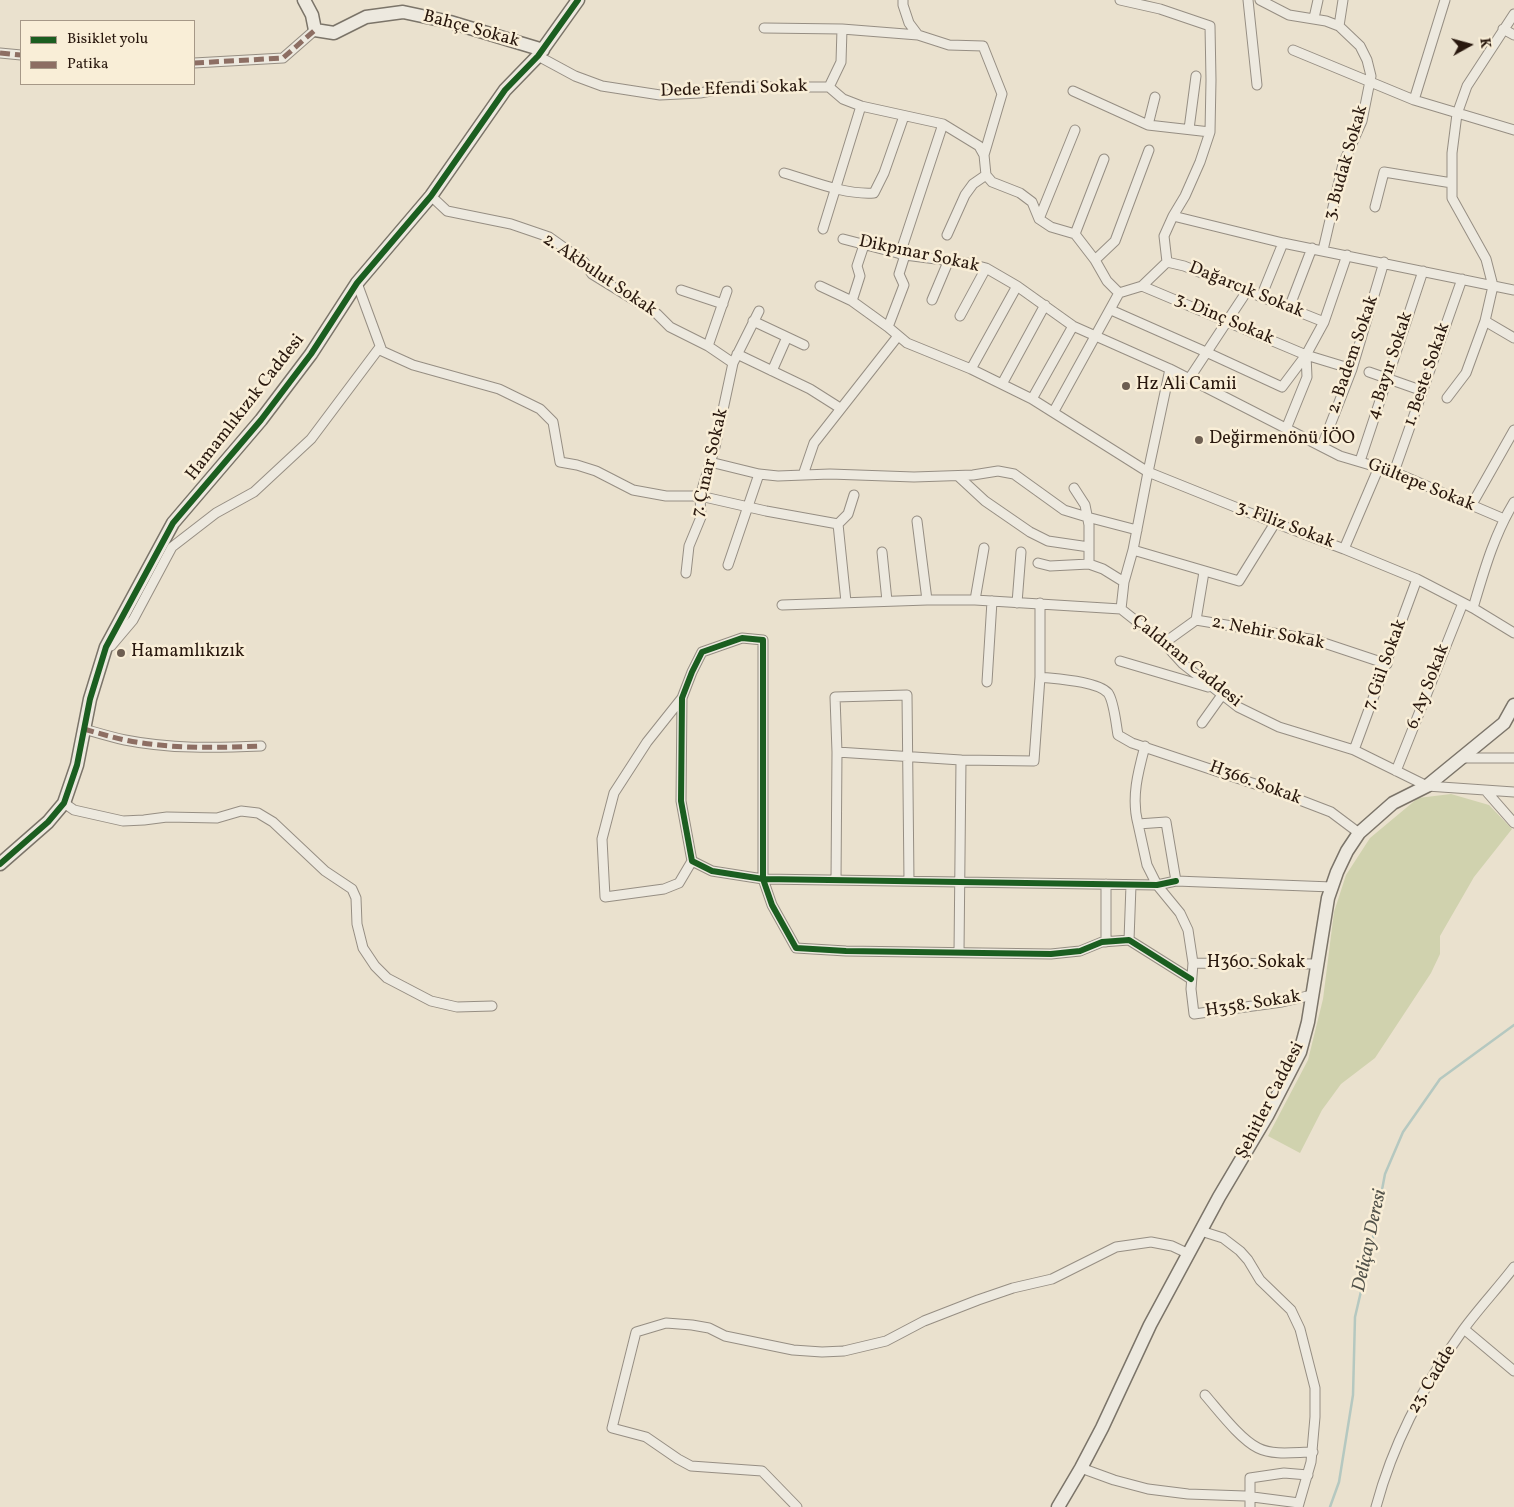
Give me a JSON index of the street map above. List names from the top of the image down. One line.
{"streets":{"street":["Bahçe Sokak","Dede Efendi Sokak","3. Budak Sokak","Dikpınar Sokak","2. Akbulut Sokak","Dağarcık Sokak","3. Dinç Sokak","2. Badem Sokak","4. Bayır Sokak","1. Beste Sokak","Hamamlıkızık Caddesi","7. Çınar Sokak","Gültepe Sokak","3. Filiz Sokak","2. Nehir Sokak","Çaldıran Caddesi","7. Gül Sokak","6. Ay Sokak","H366. Sokak","H360. Sokak","H358. Sokak","Şehitler Caddesi","23. Cadde"]},"crossings":[["Bahçe Sokak","Dede Efendi Sokak"],["Bahçe Sokak","Hamamlıkızık Caddesi"],["Dede Efendi Sokak","Hamamlıkızık Caddesi"],["Dikpınar Sokak","Gültepe Sokak"],["2. Akbulut Sokak","Hamamlıkızık Caddesi"],["2. Akbulut Sokak","7. Çınar Sokak"],["3. Dinç Sokak","2. Badem Sokak"],["2. Badem Sokak","Gültepe Sokak"],["4. Bayır Sokak","Gültepe Sokak"],["1. Beste Sokak","Gültepe Sokak"],["3. Filiz Sokak","7. Gül Sokak"],["3. Filiz Sokak","6. Ay Sokak"],["2. Nehir Sokak","7. Gül Sokak"],["Çaldıran Caddesi","7. Gül Sokak"],["Çaldıran Caddesi","6. Ay Sokak"],["Çaldıran Caddesi","Şehitler Caddesi"],["H366. Sokak","Şehitler Caddesi"],["H360. Sokak","Şehitler Caddesi"],["H358. Sokak","Şehitler Caddesi"]],"water":["Deliçay Deresi"],"places":["Hz Ali Camii","Değirmenönü İÖO","Hamamlıkızık"],"legend":["Bisiklet yolu","Patika"],"north":"right"}
